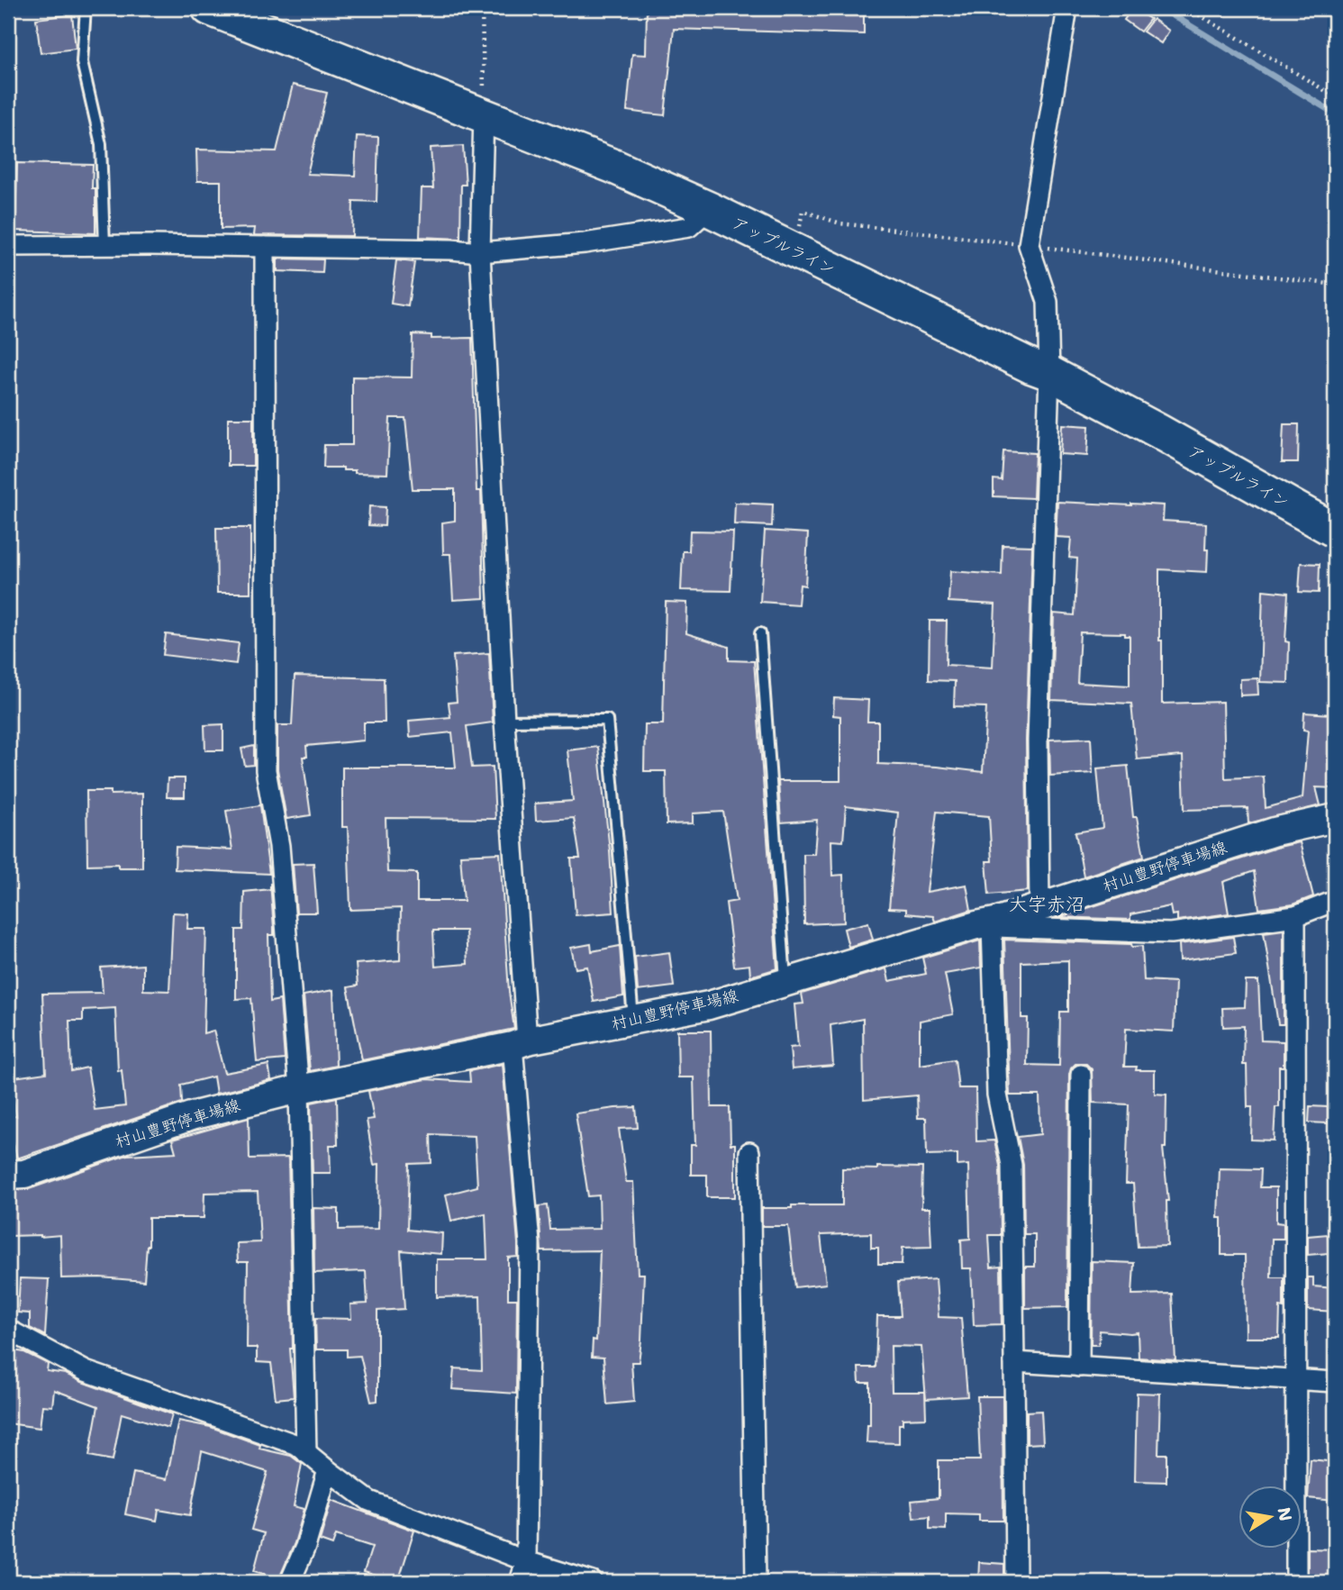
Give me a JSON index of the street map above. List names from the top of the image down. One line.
{"streets":{"highway":["アップルライン"],"main road":["村山豊野停車場線"]},"districts":["大字赤沼"],"north":"right"}
